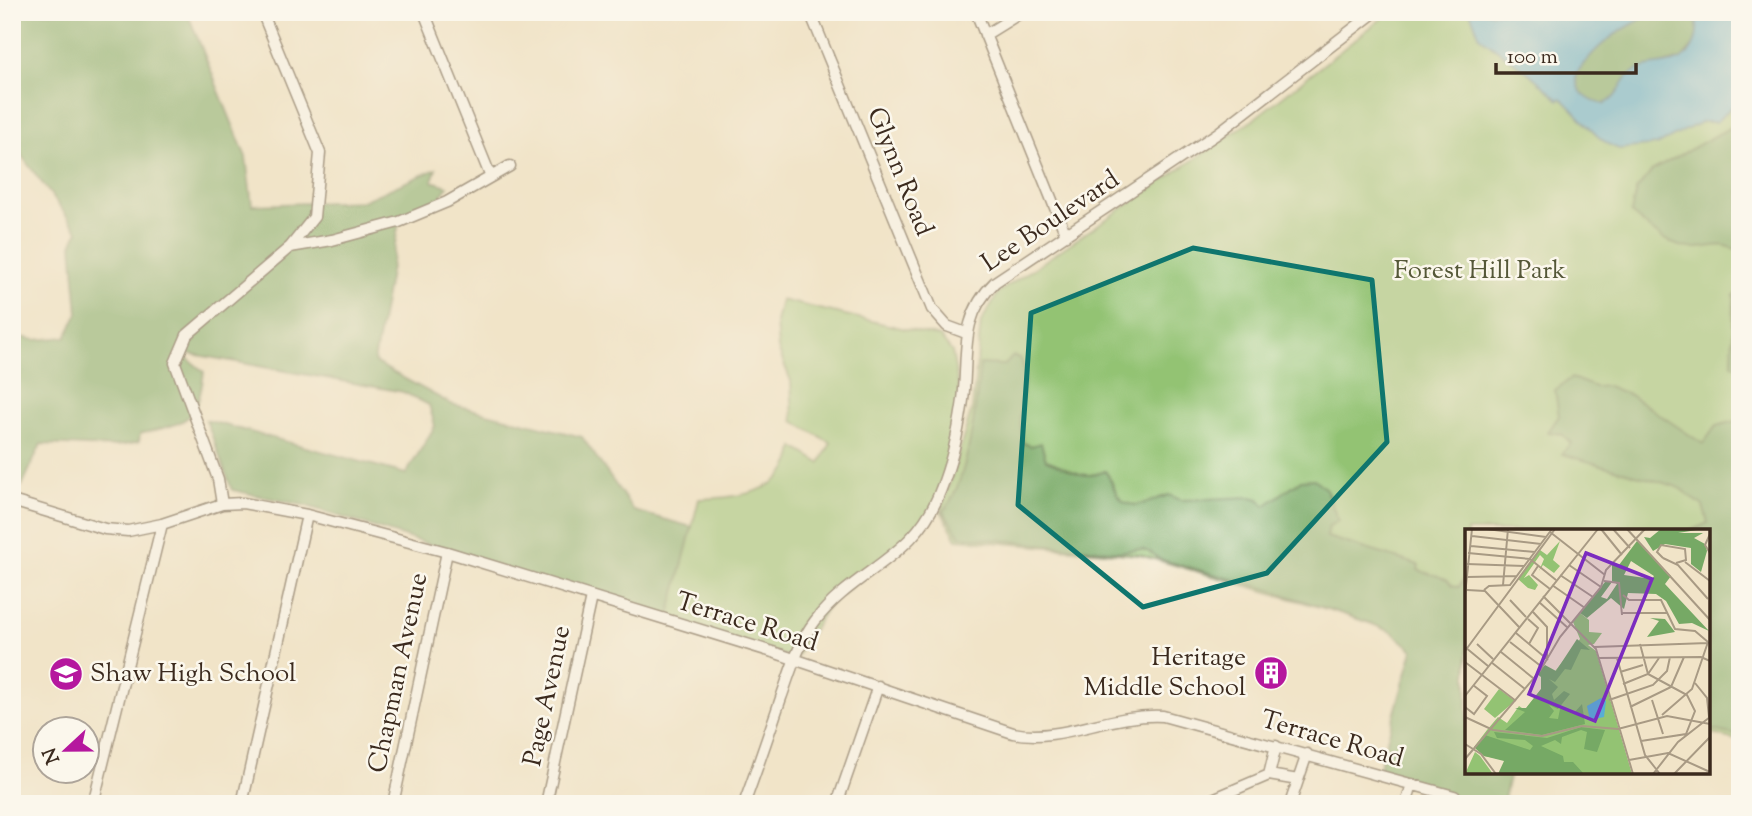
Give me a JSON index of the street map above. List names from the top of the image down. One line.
{"streets":{"street":["Glynn Road","Lee Boulevard","Terrace Road","Chapman Avenue","Page Avenue"]},"crossings":[["Glynn Road","Lee Boulevard"],["Lee Boulevard","Terrace Road"],["Terrace Road","Chapman Avenue"],["Terrace Road","Page Avenue"]],"parks":["Forest Hill Park"],"places":{"building":["Heritage Middle School"],"school or university":["Shaw High School"]},"scale_bar":"100 m","north":"left"}
